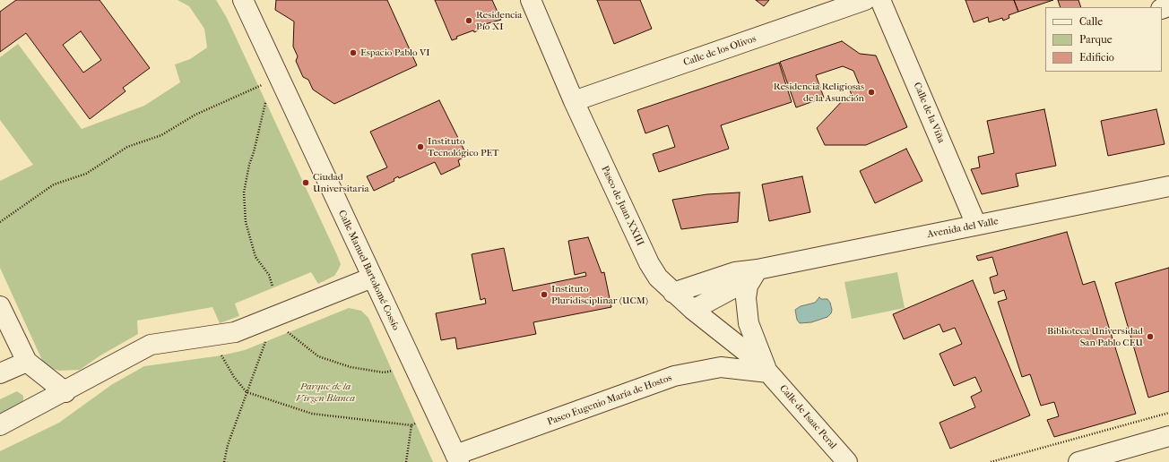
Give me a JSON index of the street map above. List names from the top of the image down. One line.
{"streets":{"street":["Calle de los Olivos","Calle de la Viña","Paseo de Juan XXIII","Avenida del Valle","Calle Manuel Bartolomé Cossío","Paseo Eugenio María de Hostos","Calle de Isaac Peral"]},"crossings":[["Calle de los Olivos","Paseo de Juan XXIII"],["Calle de la Viña","Avenida del Valle"],["Paseo de Juan XXIII","Avenida del Valle"],["Paseo de Juan XXIII","Paseo Eugenio María de Hostos"],["Paseo de Juan XXIII","Calle de Isaac Peral"],["Calle Manuel Bartolomé Cossío","Paseo Eugenio María de Hostos"],["Paseo Eugenio María de Hostos","Calle de Isaac Peral"]],"parks":["Parque de la Virgen Blanca"],"places":["Residencia Pío XI","Espacio Pablo VI","Residencia Religiosas de la Asunción","Instituto Tecnológico PET","Ciudad Universitaria","Instituto Pluridisciplinar (UCM)","Biblioteca Universidad San Pablo CEU"],"legend":["Calle","Parque","Edificio"]}
